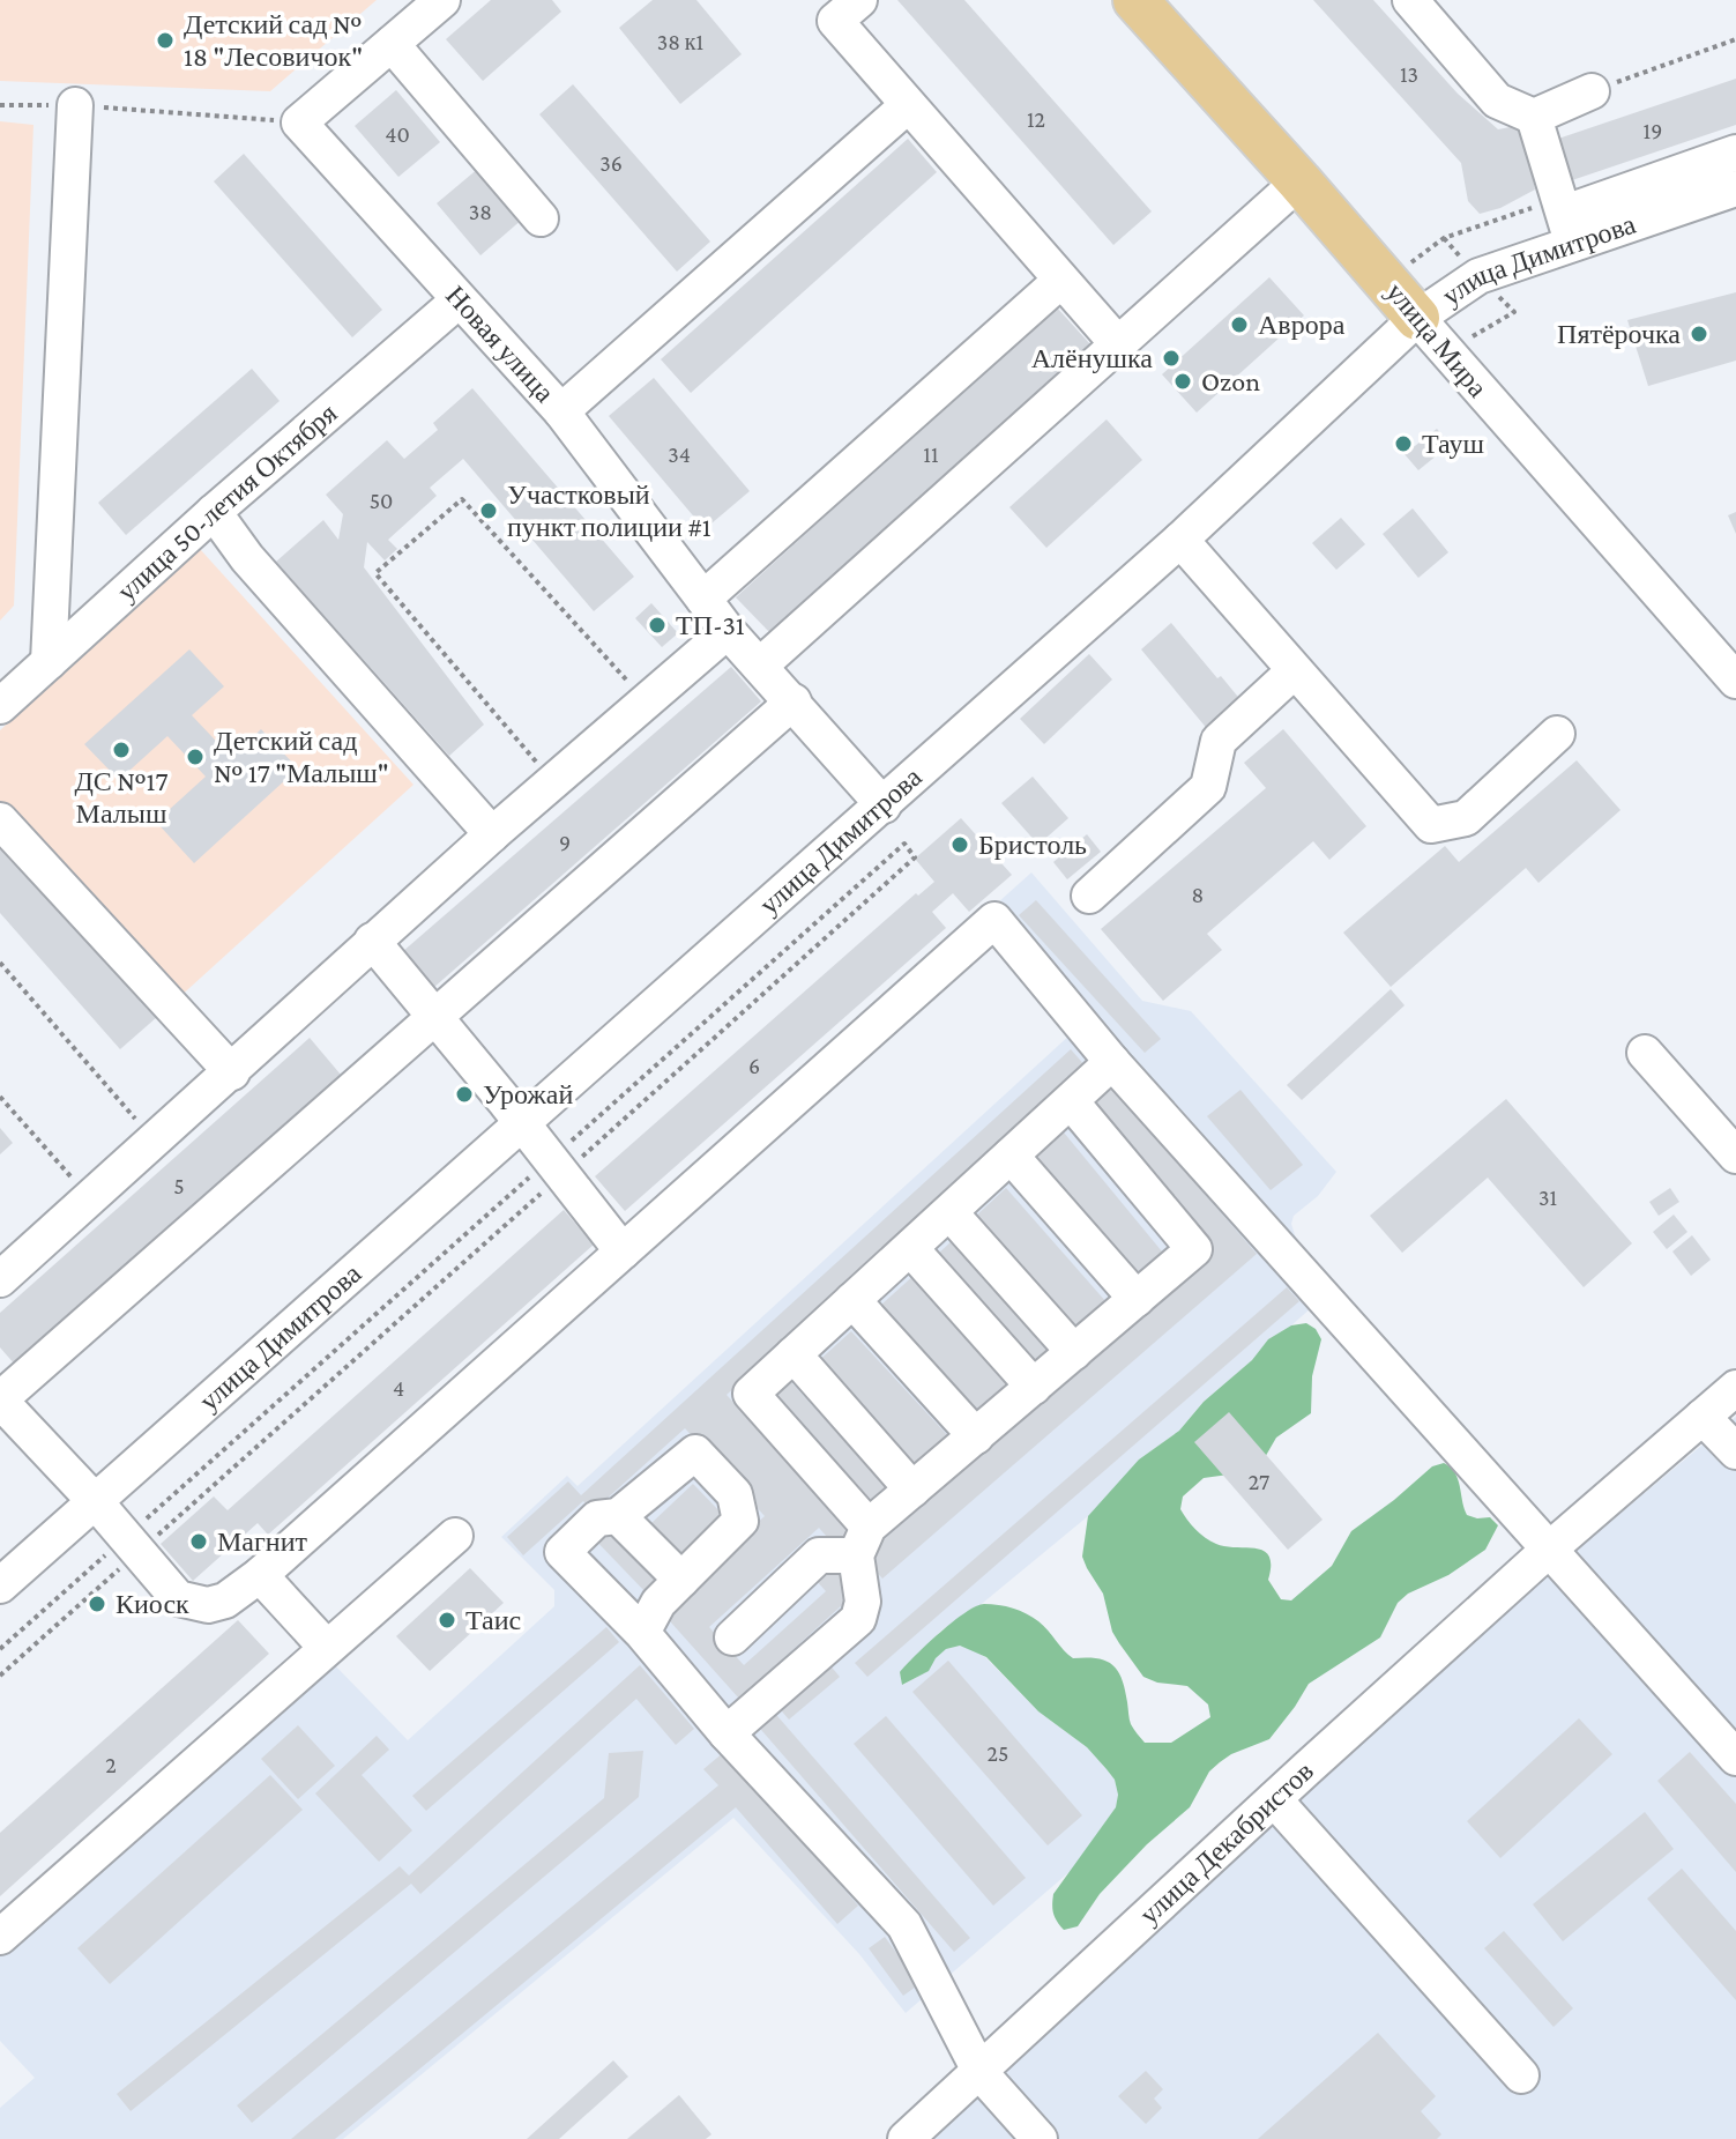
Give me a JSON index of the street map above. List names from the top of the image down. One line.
{"streets":{"main road":["улица Мира"],"street":["улица Димитрова","Новая улица","улица 50-летия Октября","улица Декабристов"]},"crossings":[["улица Димитрова","улица Мира"],["улица Димитрова","Новая улица"],["Новая улица","улица 50-летия Октября"]],"places":["Детский сад № 18 \"Лесовичок\"","Аврора","Пятёрочка","Алёнушка","Ozon","Тауш","Участковый пункт полиции #1","ТП-31","ДС №17 Малыш","Детский сад № 17 \"Малыш\"","Бристоль","Урожай","Магнит","Киоск","Таис"],"house_numbers":["38 к1","13","12","19","40","36","38","34","11","50","9","8","6","5","31","4","27","25","2"]}
